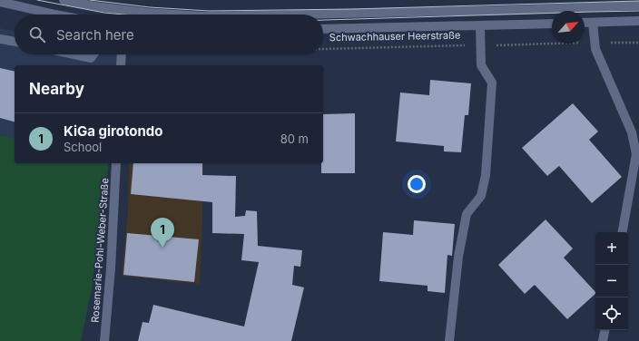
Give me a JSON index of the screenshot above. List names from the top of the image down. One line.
{"streets":{"main road":["Schwachhauser Heerstraße","Rosemarie-Pohl-Weber-Straße"]},"north":"top right","page":{"search":"Search here","heading":"Nearby","list":[{"mark":"1","name":"KiGa girotondo","note":"School","value":"80 m"}],"pins":"1","map_buttons":["+","−"]}}
